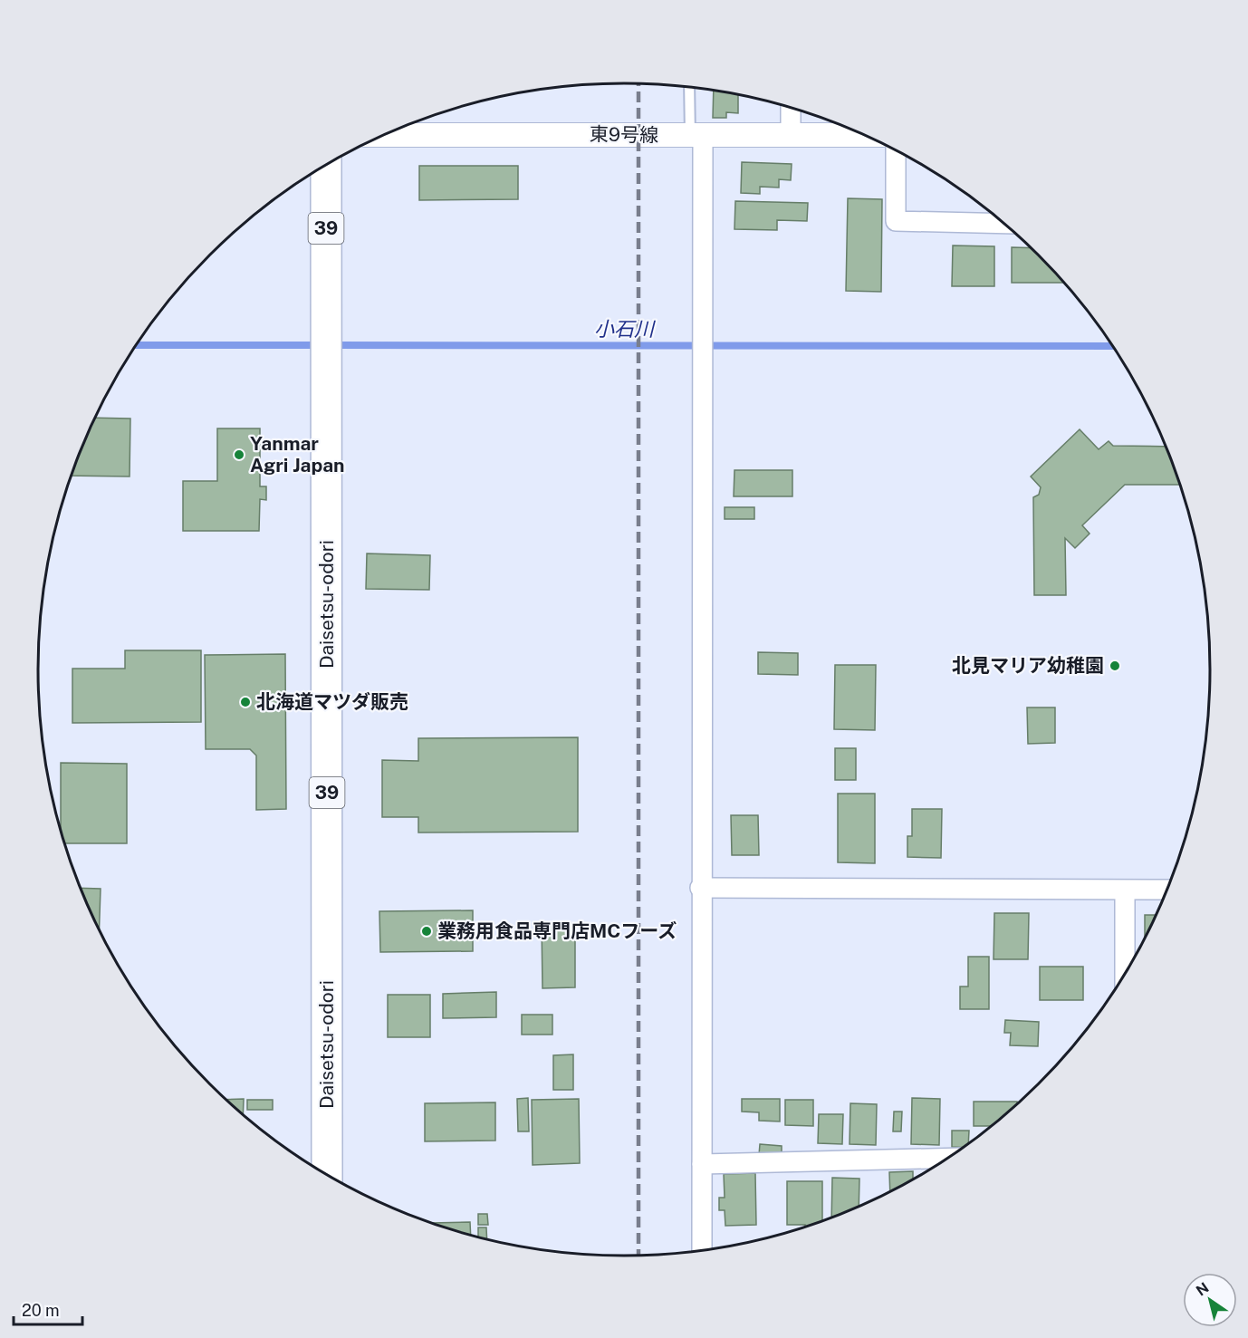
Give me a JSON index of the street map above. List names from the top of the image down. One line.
{"streets":{"highway":["39","Daisetsu-odori"],"street":["東9号線"]},"water":["小石川"],"places":["Yanmar Agri Japan","北見マリア幼稚園","北海道マツダ販売","業務用食品専門店MCフーズ"],"scale_bar":"20 m","north":"top left"}
